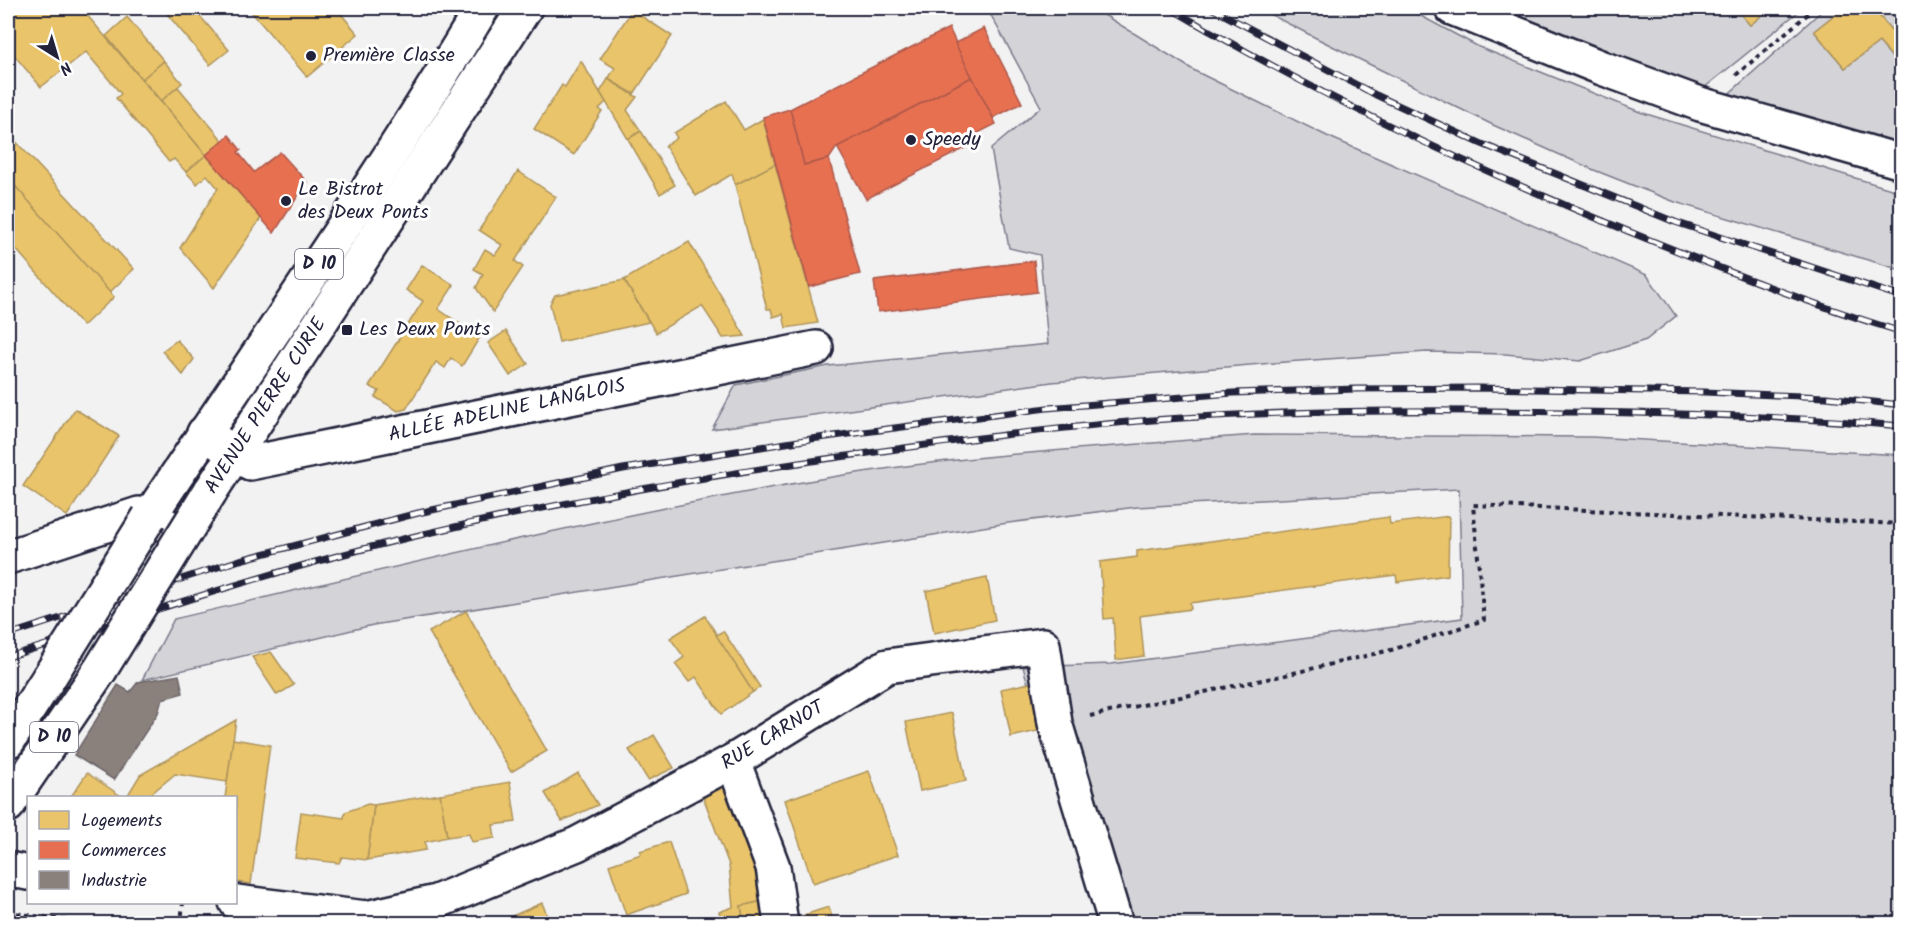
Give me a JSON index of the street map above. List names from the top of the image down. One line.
{"streets":{"street":["D 10","AVENUE PIERRE CURIE","ALLÉE ADELINE LANGLOIS","RUE CARNOT"]},"crossings":[["AVENUE PIERRE CURIE","ALLÉE ADELINE LANGLOIS"]],"places":{"other":["Première Classe","Speedy","Le Bistrot des Deux Ponts"],"transit":["Les Deux Ponts"]},"legend":["Logements","Commerces","Industrie"],"north":"bottom right"}
